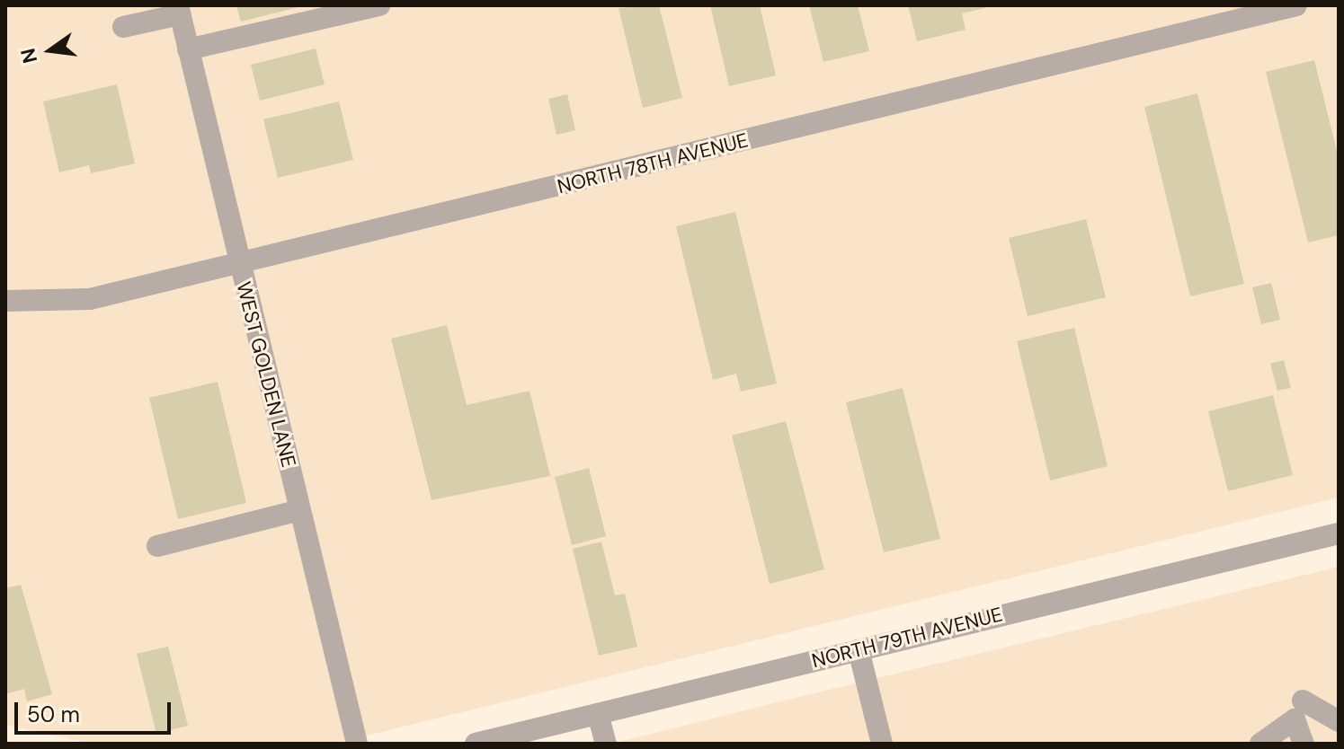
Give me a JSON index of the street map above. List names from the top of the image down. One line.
{"streets":{"street":["NORTH 78TH AVENUE","WEST GOLDEN LANE","NORTH 79TH AVENUE"]},"crossings":[["NORTH 78TH AVENUE","WEST GOLDEN LANE"]],"scale_bar":"50 m","north":"left"}
